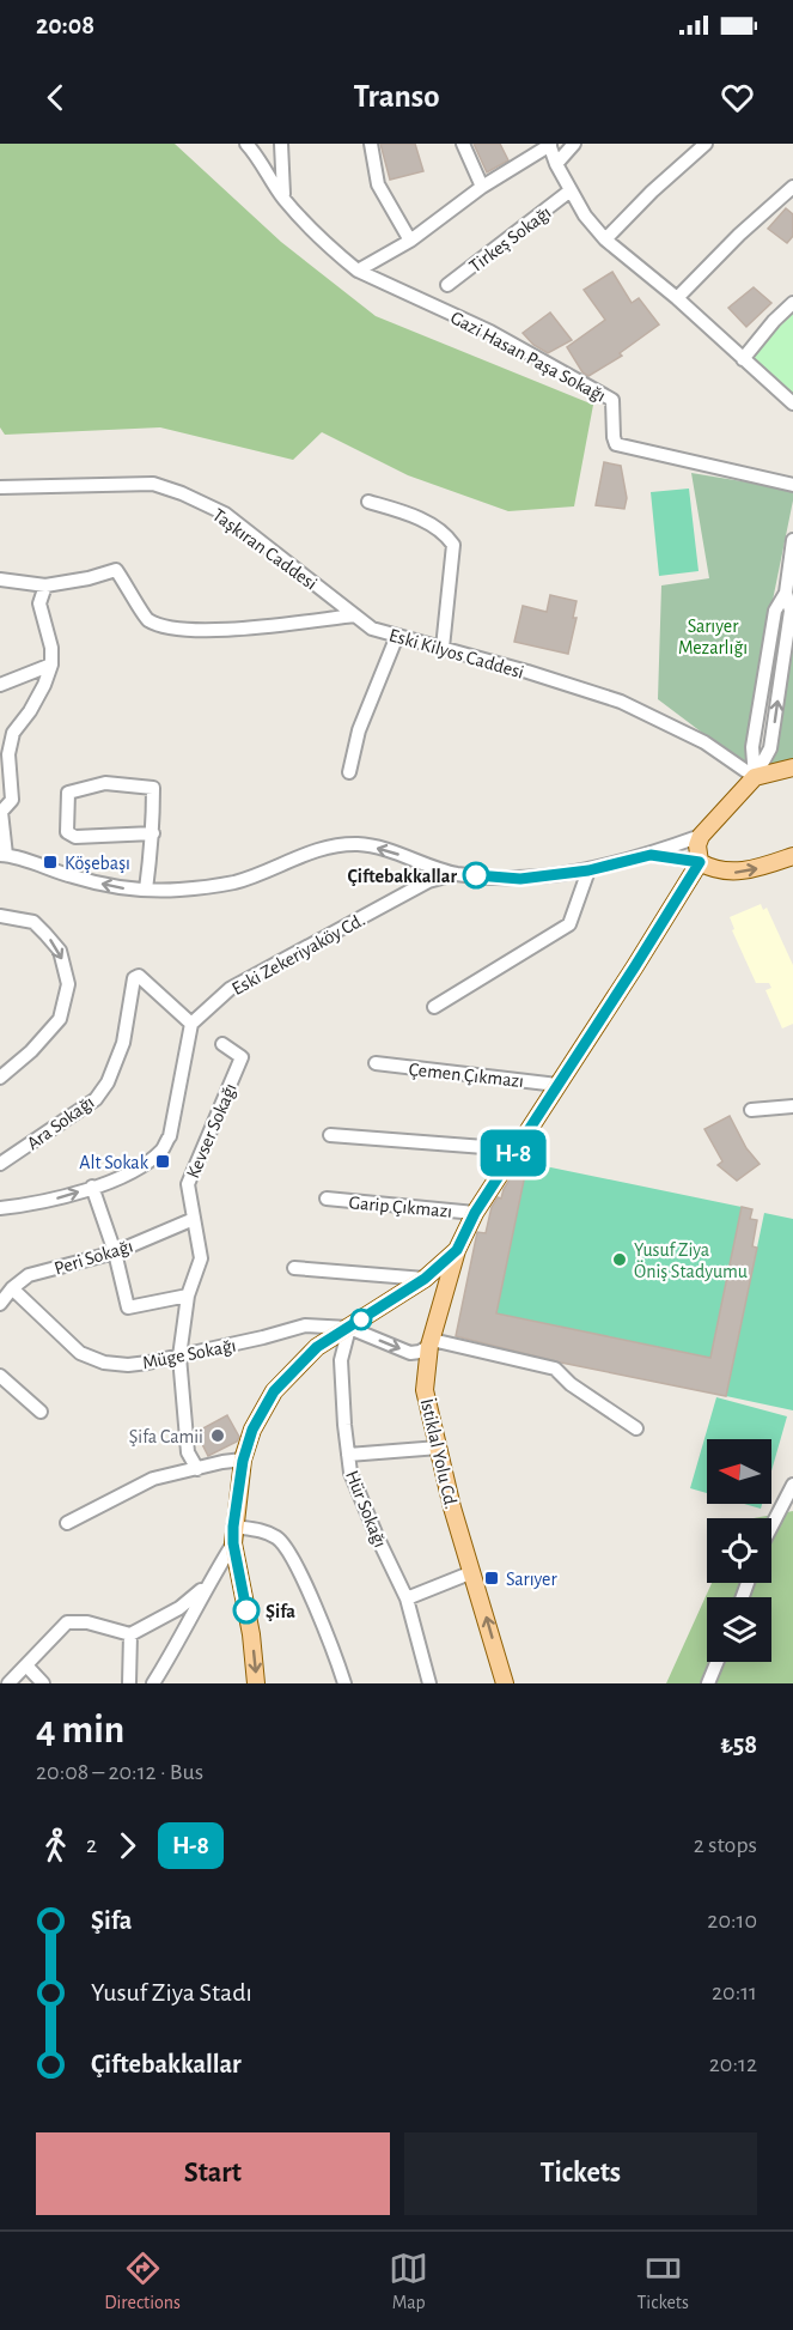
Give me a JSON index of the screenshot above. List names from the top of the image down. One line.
{"streets":{"main road":["İstiklal Yolu Cd."],"street":["Tirkeş Sokağı","Gazi Hasan Paşa Sokağı","Taşkıran Caddesi","Eski Kilyos Caddesi","Eski Zekeriyaköy Cd.","Çemen Çıkmazı","Ara Sokağı","Kevser Sokağı","Garip Çıkmazı","Peri Sokağı","Müge Sokağı","Hür Sokağı"]},"crossings":[["Taşkıran Caddesi","Eski Kilyos Caddesi"],["Eski Zekeriyaköy Cd.","Ara Sokağı"],["Kevser Sokağı","Peri Sokağı"],["Kevser Sokağı","Müge Sokağı"],["Peri Sokağı","Müge Sokağı"],["Müge Sokağı","İstiklal Yolu Cd."],["Müge Sokağı","Hür Sokağı"]],"parks":["Sarıyer Mezarlığı"],"places":{"transit":["Köşebaşı","Alt Sokak","Sarıyer"],"other":["Çiftebakkallar","Yusuf Ziya Öniş Stadyumu","Şifa Camii","Şifa"]},"lines":["bus line H-8"],"north":"left","page":{"status":"20:08","header":"Transo","on_map":"H-8","heading":["4 min","20:08 – 20:12 · Bus","₺58"],"legs":["2","H-8","2 stops"],"list":[{"name":"Şifa","value":"20:10"},{"name":"Yusuf Ziya Stadı","value":"20:11"},{"name":"Çiftebakkallar","value":"20:12"}],"buttons":["Start","Tickets"],"tabs":["Directions","Map","Tickets"]}}
